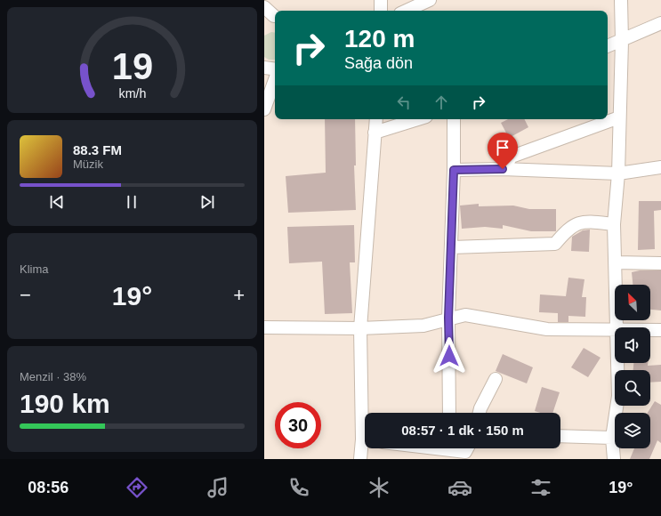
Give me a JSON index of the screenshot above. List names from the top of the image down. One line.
{"north":"top left","page":{"turn":["120 m","Sağa dön"],"song":["88.3 FM","Müzik"],"tile":["Klima",["Menzil · 38%","190 km"]],"heat":["−","19°","+"],"limit":"30","trip":"08:57 · 1 dk · 150 m","tabs":["08:56","19°"],"gauge":["19","km/h"]}}
